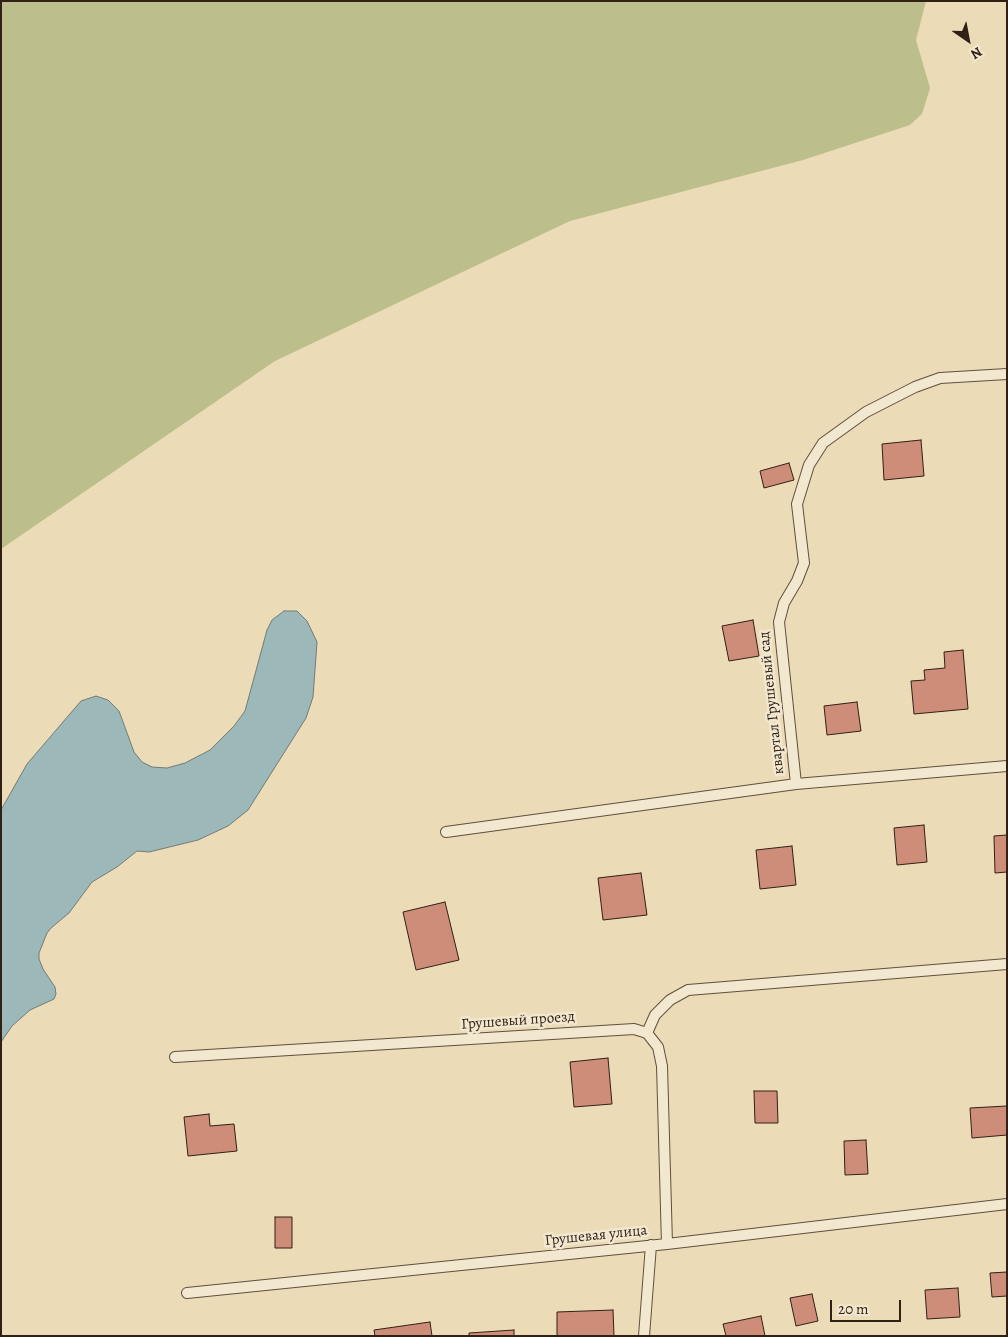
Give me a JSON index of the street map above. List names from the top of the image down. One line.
{"streets":{"lane":["квартал Грушевый сад","Грушевый проезд","Грушевая улица"]},"scale_bar":"20 m","north":"bottom right"}
